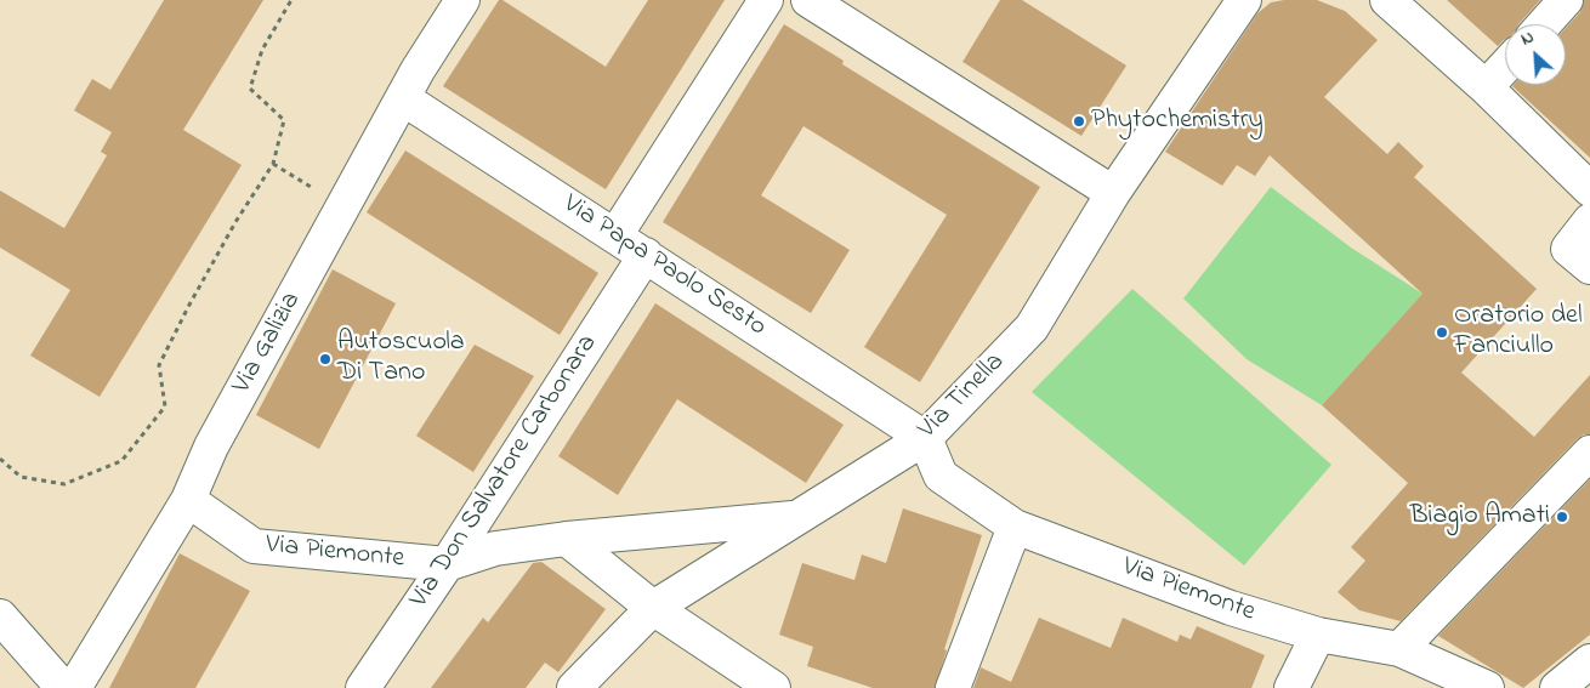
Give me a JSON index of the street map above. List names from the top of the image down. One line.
{"streets":{"street":["Via Papa Paolo Sesto","Via Galizia","Via Tinella","Via Don Salvatore Carbonara","Via Piemonte"]},"crossings":[["Via Papa Paolo Sesto","Via Galizia"],["Via Papa Paolo Sesto","Via Tinella"],["Via Papa Paolo Sesto","Via Don Salvatore Carbonara"],["Via Papa Paolo Sesto","Via Piemonte"],["Via Galizia","Via Piemonte"],["Via Tinella","Via Piemonte"],["Via Don Salvatore Carbonara","Via Piemonte"]],"places":["Phytochemistry","Oratorio del Fanciullo","Autoscuola Di Tano","Biagio Amati"],"north":"top left"}
